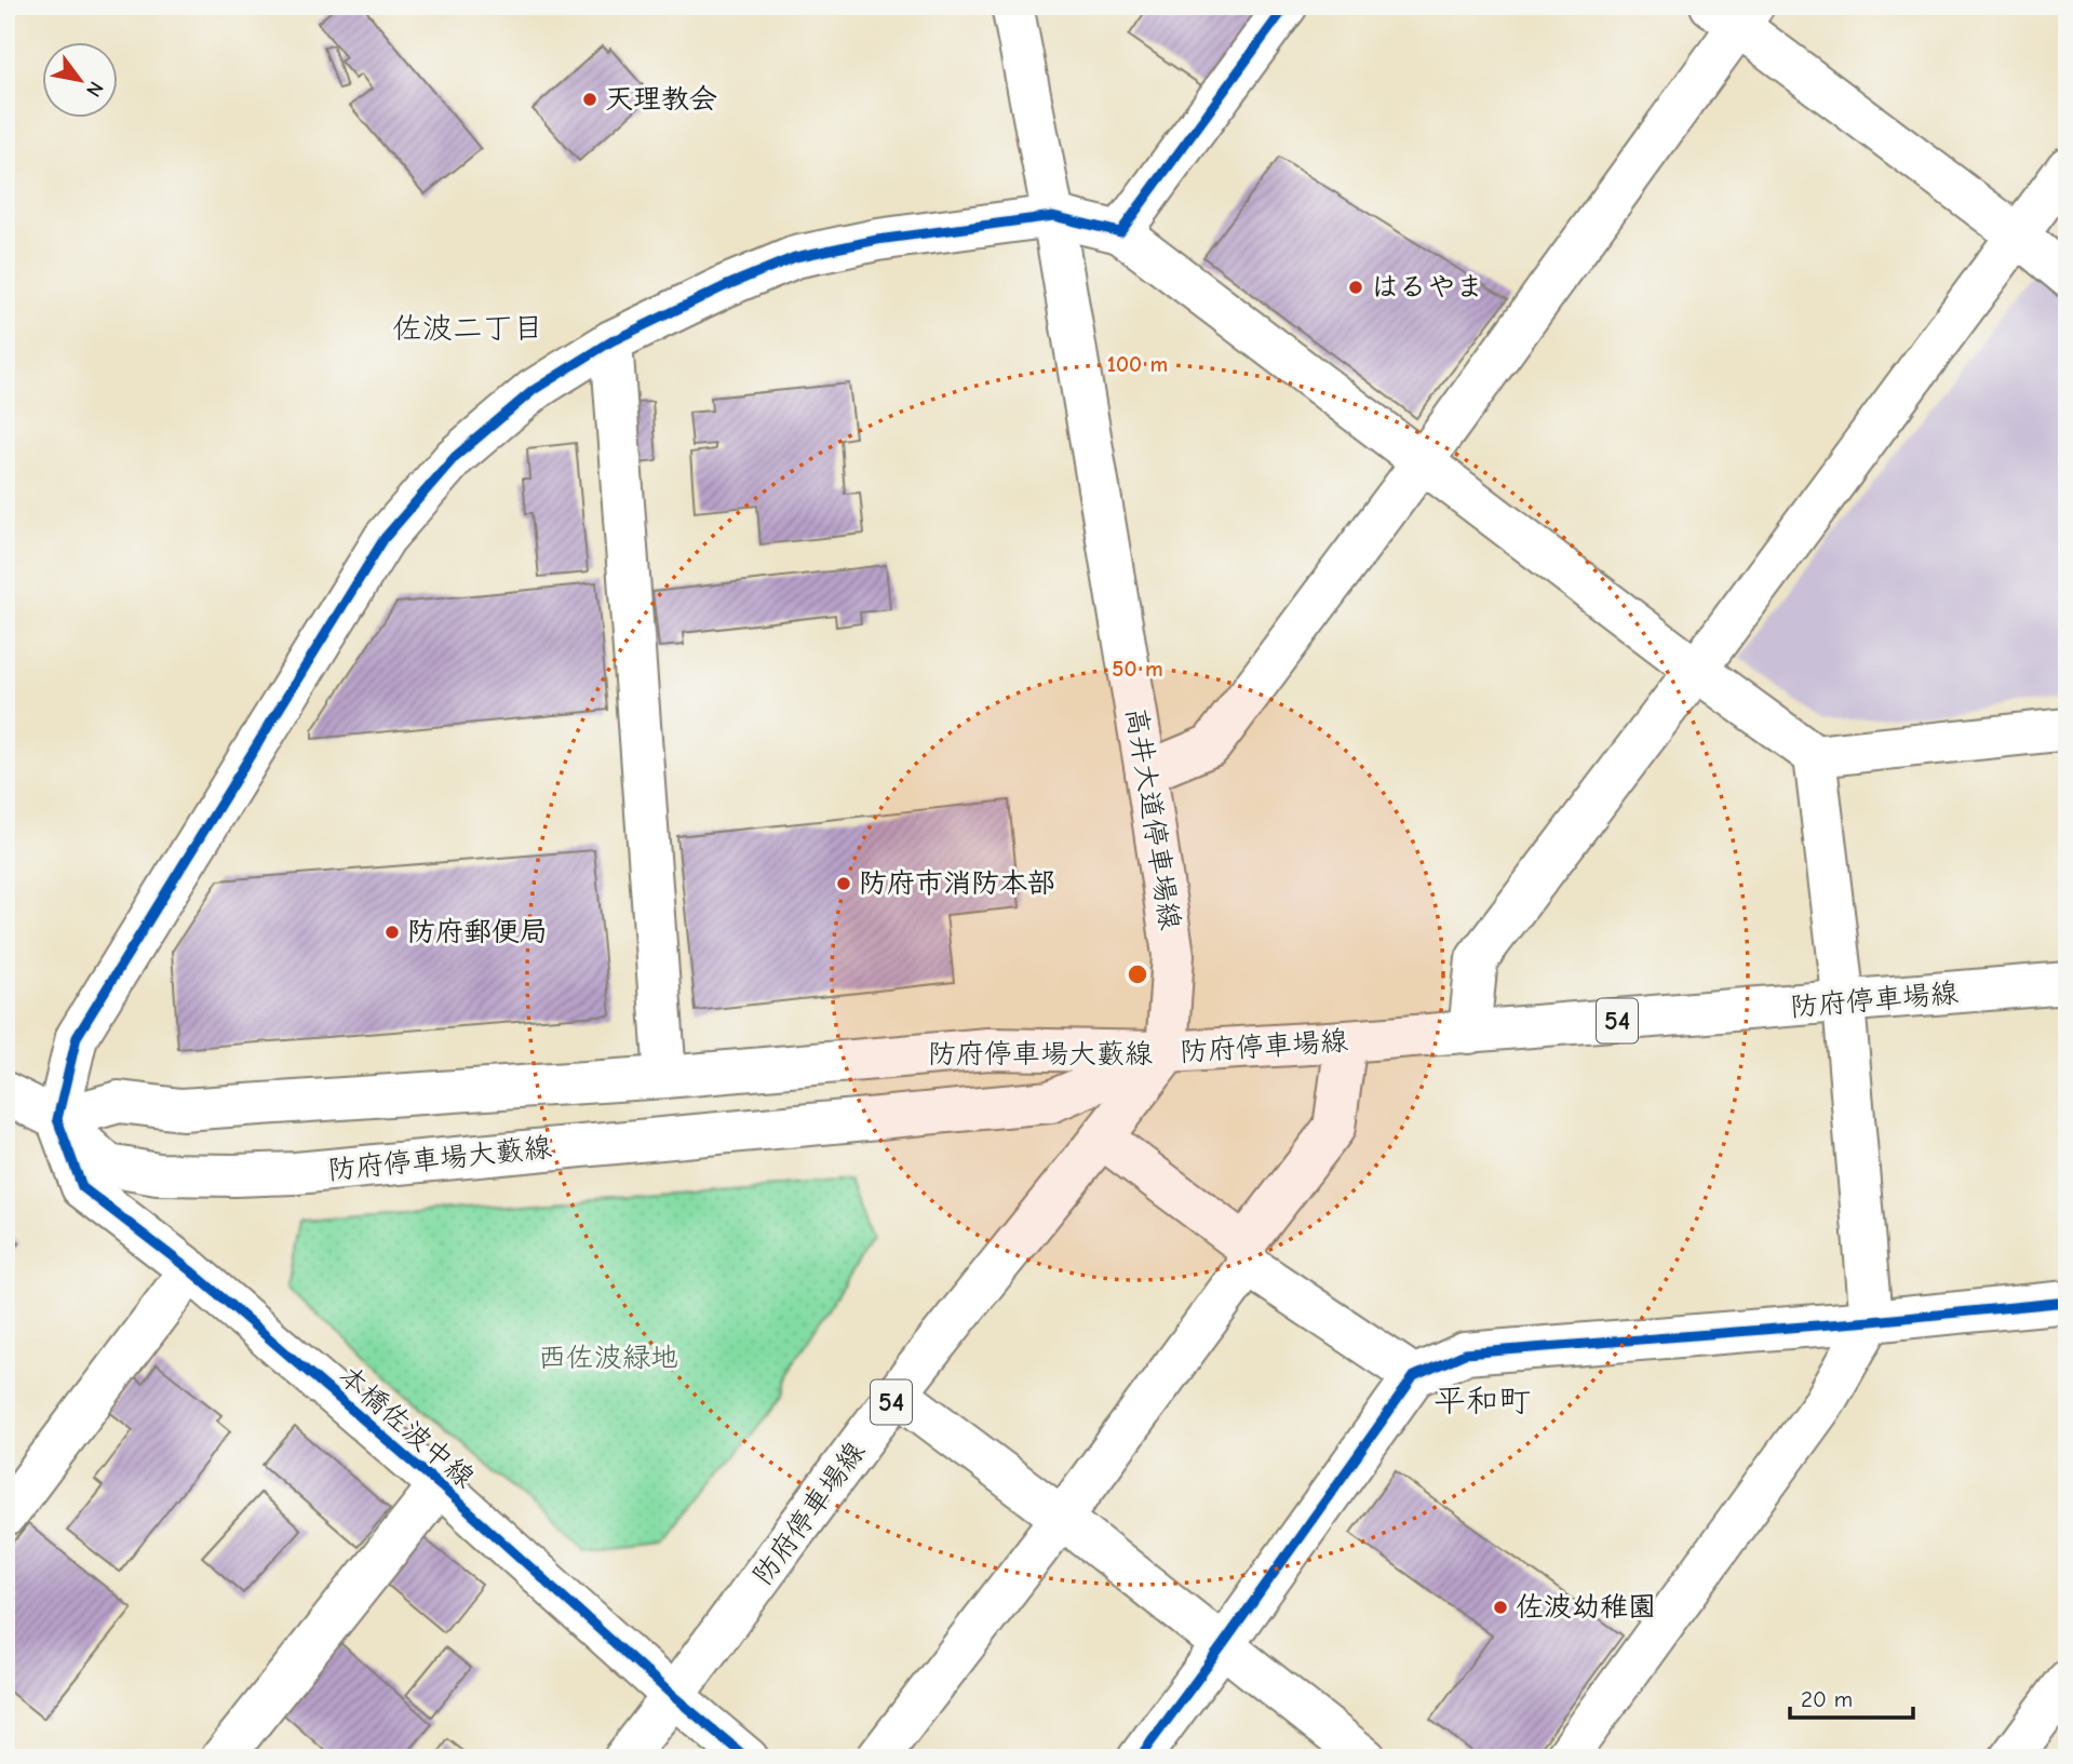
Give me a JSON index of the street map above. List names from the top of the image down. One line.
{"streets":{"street":["高井大道停車場線","防府停車場線","54","防府停車場大藪線","本橋佐波中線"]},"crossings":[["高井大道停車場線","防府停車場線"],["高井大道停車場線","防府停車場大藪線"],["防府停車場線","防府停車場大藪線"],["防府停車場線","本橋佐波中線"],["防府停車場大藪線","本橋佐波中線"]],"districts":["佐波二丁目","平和町"],"parks":["西佐波緑地"],"places":["天理教会","はるやま","防府市消防本部","防府郵便局","佐波幼稚園"],"scale_bar":"20 m","north":"bottom right","rings":["100 m","50 m"]}
